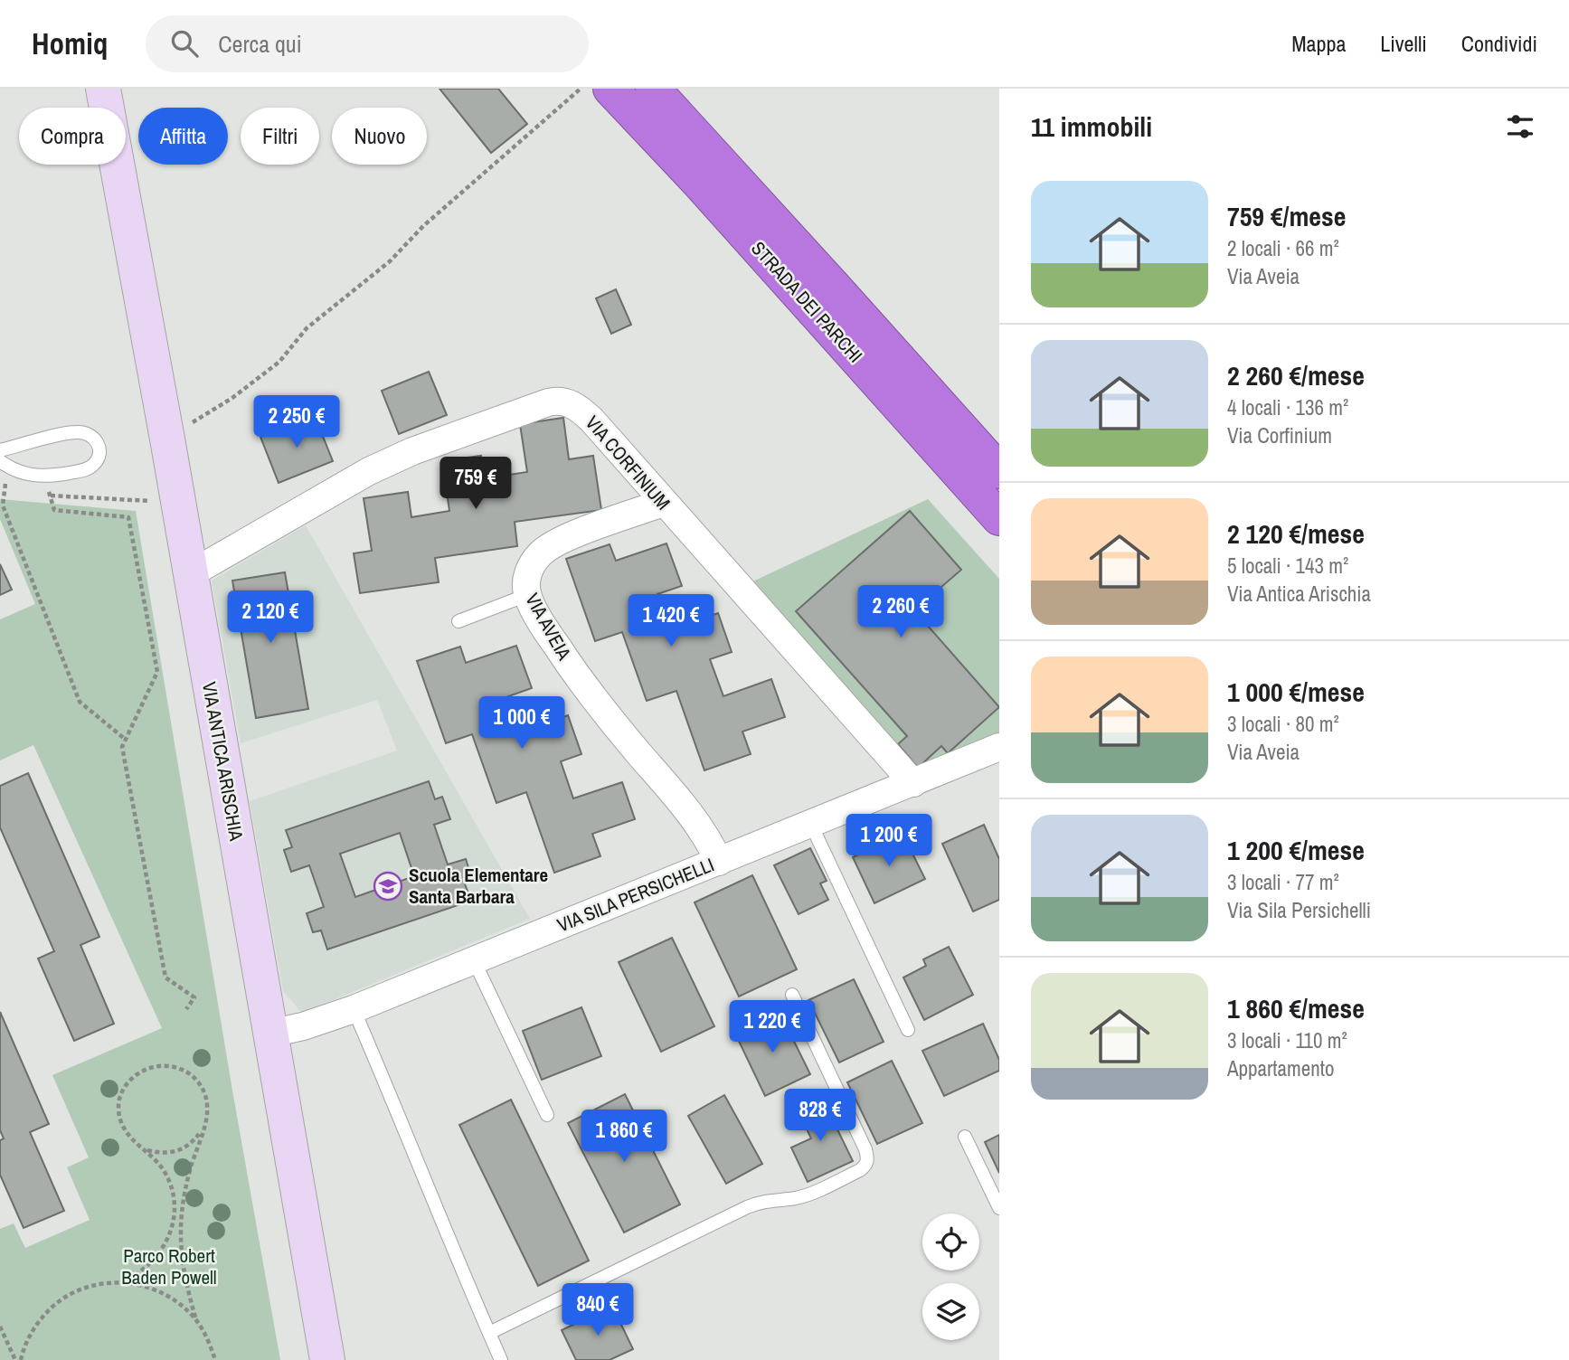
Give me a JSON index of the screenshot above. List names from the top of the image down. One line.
{"streets":{"highway":["STRADA DEI PARCHI"],"main road":["VIA ANTICA ARISCHIA"],"street":["VIA CORFINIUM","VIA AVEIA","VIA SILA PERSICHELLI"]},"crossings":[["VIA CORFINIUM","VIA AVEIA"],["VIA CORFINIUM","VIA ANTICA ARISCHIA"],["VIA CORFINIUM","VIA SILA PERSICHELLI"],["VIA AVEIA","VIA SILA PERSICHELLI"],["VIA ANTICA ARISCHIA","VIA SILA PERSICHELLI"]],"parks":["Parco Robert Baden Powell"],"places":{"school or university":["Scuola Elementare Santa Barbara"]},"page":{"header":"Homiq","search":"Cerca qui","nav":["Mappa","Livelli","Condividi"],"heading":"11 immobili","chip":["Compra","Affitta","Filtri","Nuovo"],"list":[{"name":"759 €/mese","note":"2 locali · 66 m² · Via Aveia"},{"name":"2 260 €/mese","note":"4 locali · 136 m² · Via Corfinium"},{"name":"2 120 €/mese","note":"5 locali · 143 m² · Via Antica Arischia"},{"name":"1 000 €/mese","note":"3 locali · 80 m² · Via Aveia"},{"name":"1 200 €/mese","note":"3 locali · 77 m² · Via Sila Persichelli"},{"name":"1 860 €/mese","note":"3 locali · 110 m² · Appartamento"}],"price":["2 250 €","759 €","2 260 €","2 120 €","1 420 €","1 000 €","1 200 €","1 220 €","828 €","1 860 €","840 €"]}}
